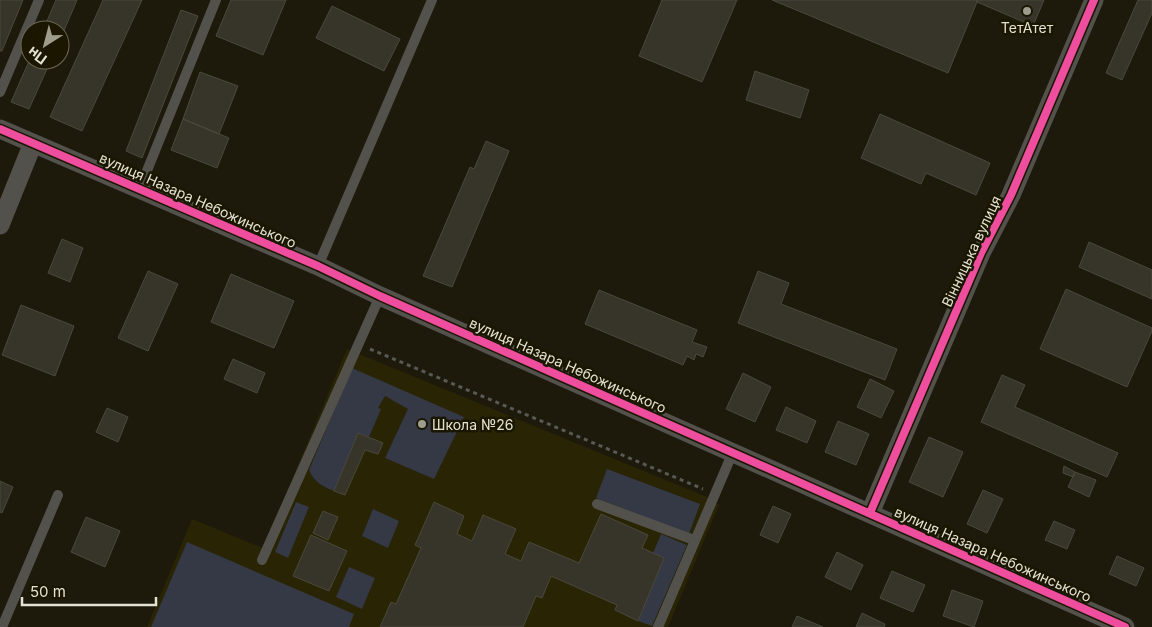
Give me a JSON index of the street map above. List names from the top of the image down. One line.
{"streets":{"street":["вулиця Назара Небожинського","Вінницька вулиця"]},"crossings":[["вулиця Назара Небожинського","Вінницька вулиця"]],"places":["ТетАтет","Школа №26"],"scale_bar":"50 m","north":"bottom left"}
